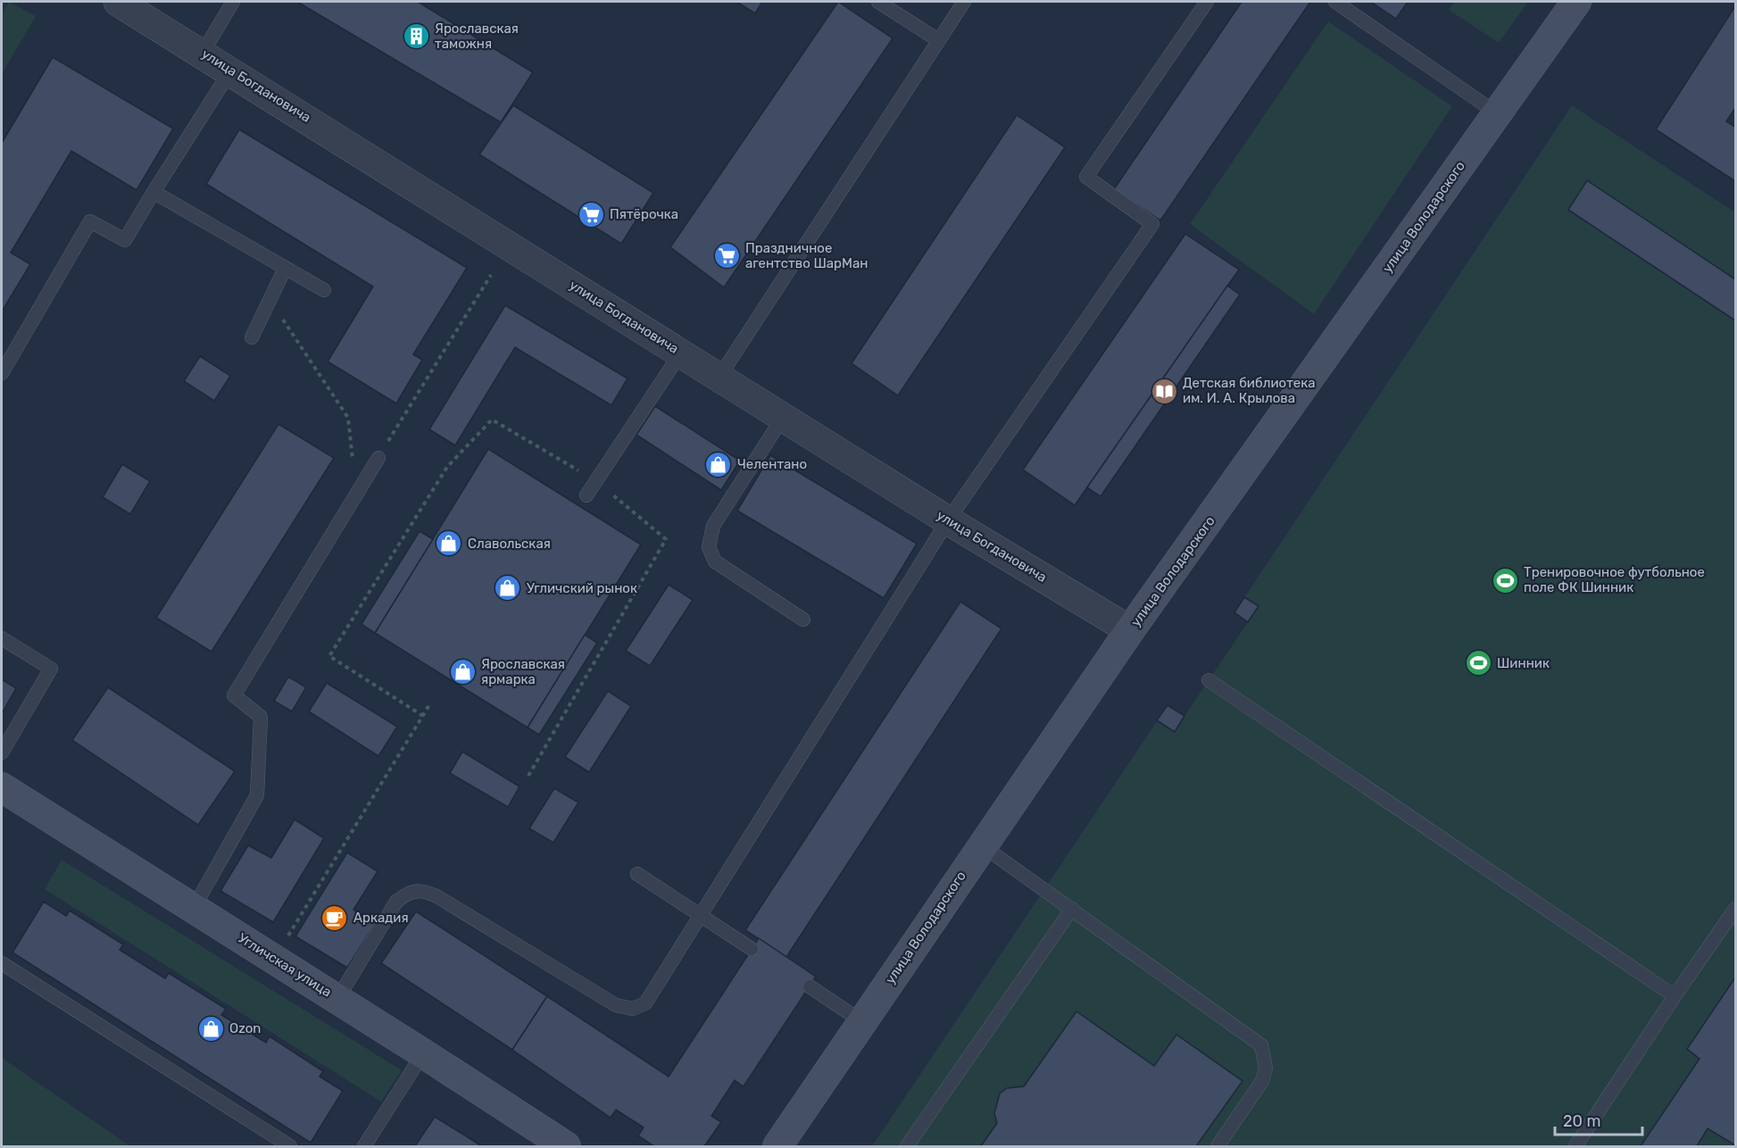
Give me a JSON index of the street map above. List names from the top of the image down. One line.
{"streets":{"street":["улица Богдановича","улица Володарского","Угличская улица"]},"crossings":[["улица Богдановича","улица Володарского"]],"places":{"building":["Ярославская таможня"],"supermarket":["Пятёрочка","Праздничное агентство ШарМан"],"library":["Детская библиотека им. И. А. Крылова"],"shop":["Челентано","Славольская","Угличский рынок","Ярославская ярмарка","Ozon"],"sports":["Тренировочное футбольное поле ФК Шинник","Шинник"],"cafe":["Аркадия"]},"scale_bar":"20 m"}
